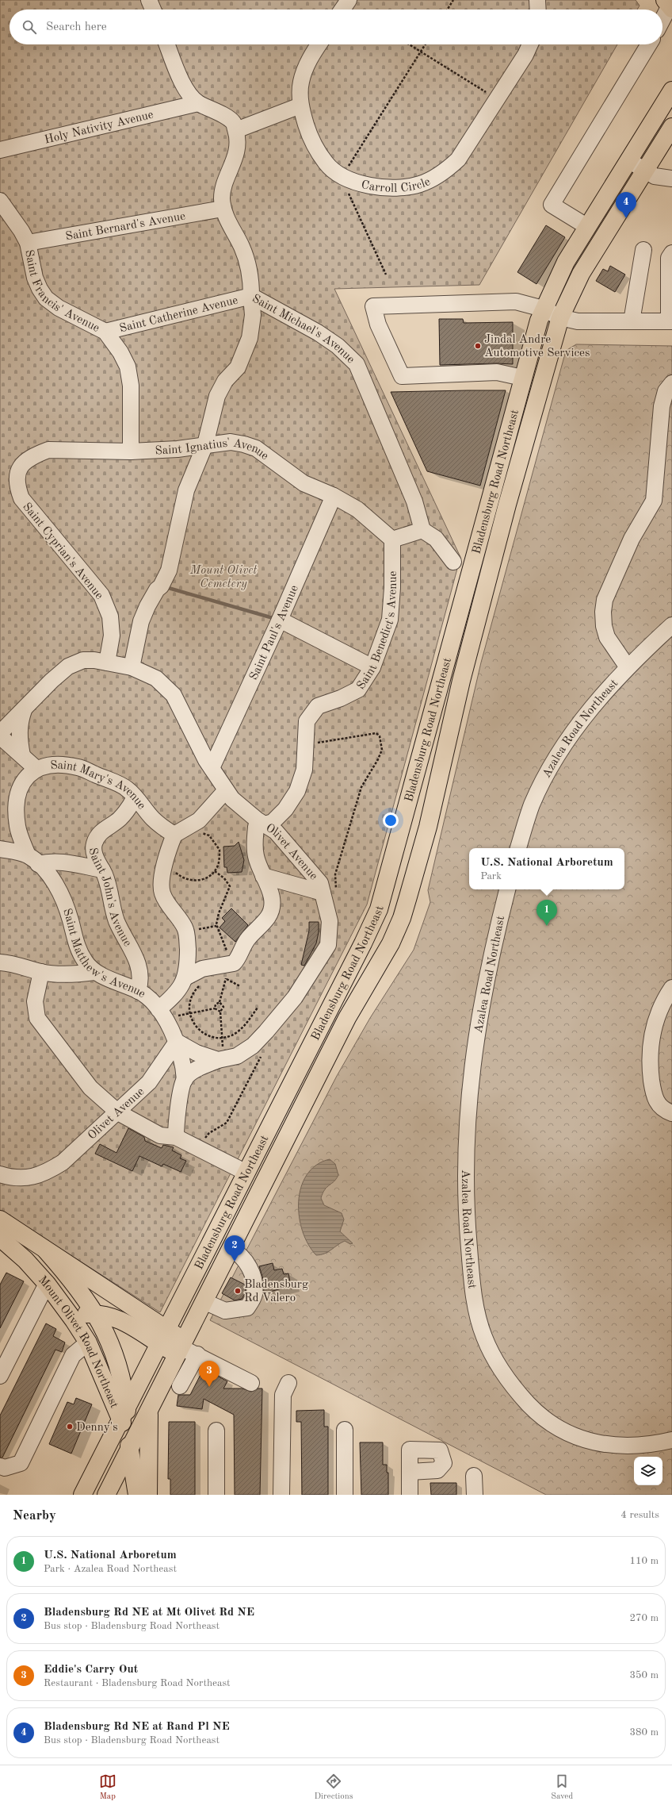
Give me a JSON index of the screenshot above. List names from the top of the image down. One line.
{"streets":{"main road":["Bladensburg Road Northeast","Mount Olivet Road Northeast"],"street":["Holy Nativity Avenue","Carroll Circle","Saint Bernard's Avenue","Saint Francis' Avenue","Saint Catherine Avenue","Saint Michael's Avenue","Saint Ignatius' Avenue","Saint Cyprian's Avenue","Saint Benedict's Avenue","Saint Paul's Avenue","Azalea Road Northeast","Saint Mary's Avenue","Olivet Avenue","Saint John's Avenue","Saint Matthew's Avenue"]},"crossings":[["Saint Bernard's Avenue","Saint Francis' Avenue"],["Saint Bernard's Avenue","Saint Michael's Avenue"],["Saint Francis' Avenue","Saint Catherine Avenue"],["Saint Francis' Avenue","Saint Ignatius' Avenue"],["Saint Catherine Avenue","Saint Michael's Avenue"],["Saint Ignatius' Avenue","Saint Cyprian's Avenue"],["Saint Ignatius' Avenue","Saint Benedict's Avenue"],["Saint Ignatius' Avenue","Saint Paul's Avenue"],["Bladensburg Road Northeast","Mount Olivet Road Northeast"],["Saint Cyprian's Avenue","Olivet Avenue"],["Saint Benedict's Avenue","Olivet Avenue"],["Saint Paul's Avenue","Olivet Avenue"],["Saint Mary's Avenue","Saint John's Avenue"],["Saint Mary's Avenue","Saint Matthew's Avenue"],["Olivet Avenue","Saint Matthew's Avenue"],["Saint John's Avenue","Saint Matthew's Avenue"]],"parks":["Mount Olivet Cemetery"],"places":["Jindal Andre Automotive Services","Bladensburg Rd Valero","Denny's"],"page":{"search":"Search here","pins":["4","1","2","3"],"popup":["U.S. National Arboretum","Park"],"heading":["Nearby","4 results"],"list":[{"mark":"1","name":"U.S. National Arboretum","note":"Park · Azalea Road Northeast","value":"110 m"},{"mark":"2","name":"Bladensburg Rd NE at Mt Olivet Rd NE","note":"Bus stop · Bladensburg Road Northeast","value":"270 m"},{"mark":"3","name":"Eddie's Carry Out","note":"Restaurant · Bladensburg Road Northeast","value":"350 m"},{"mark":"4","name":"Bladensburg Rd NE at Rand Pl NE","note":"Bus stop · Bladensburg Road Northeast","value":"380 m"}],"nav":["Map","Directions","Saved"]}}
